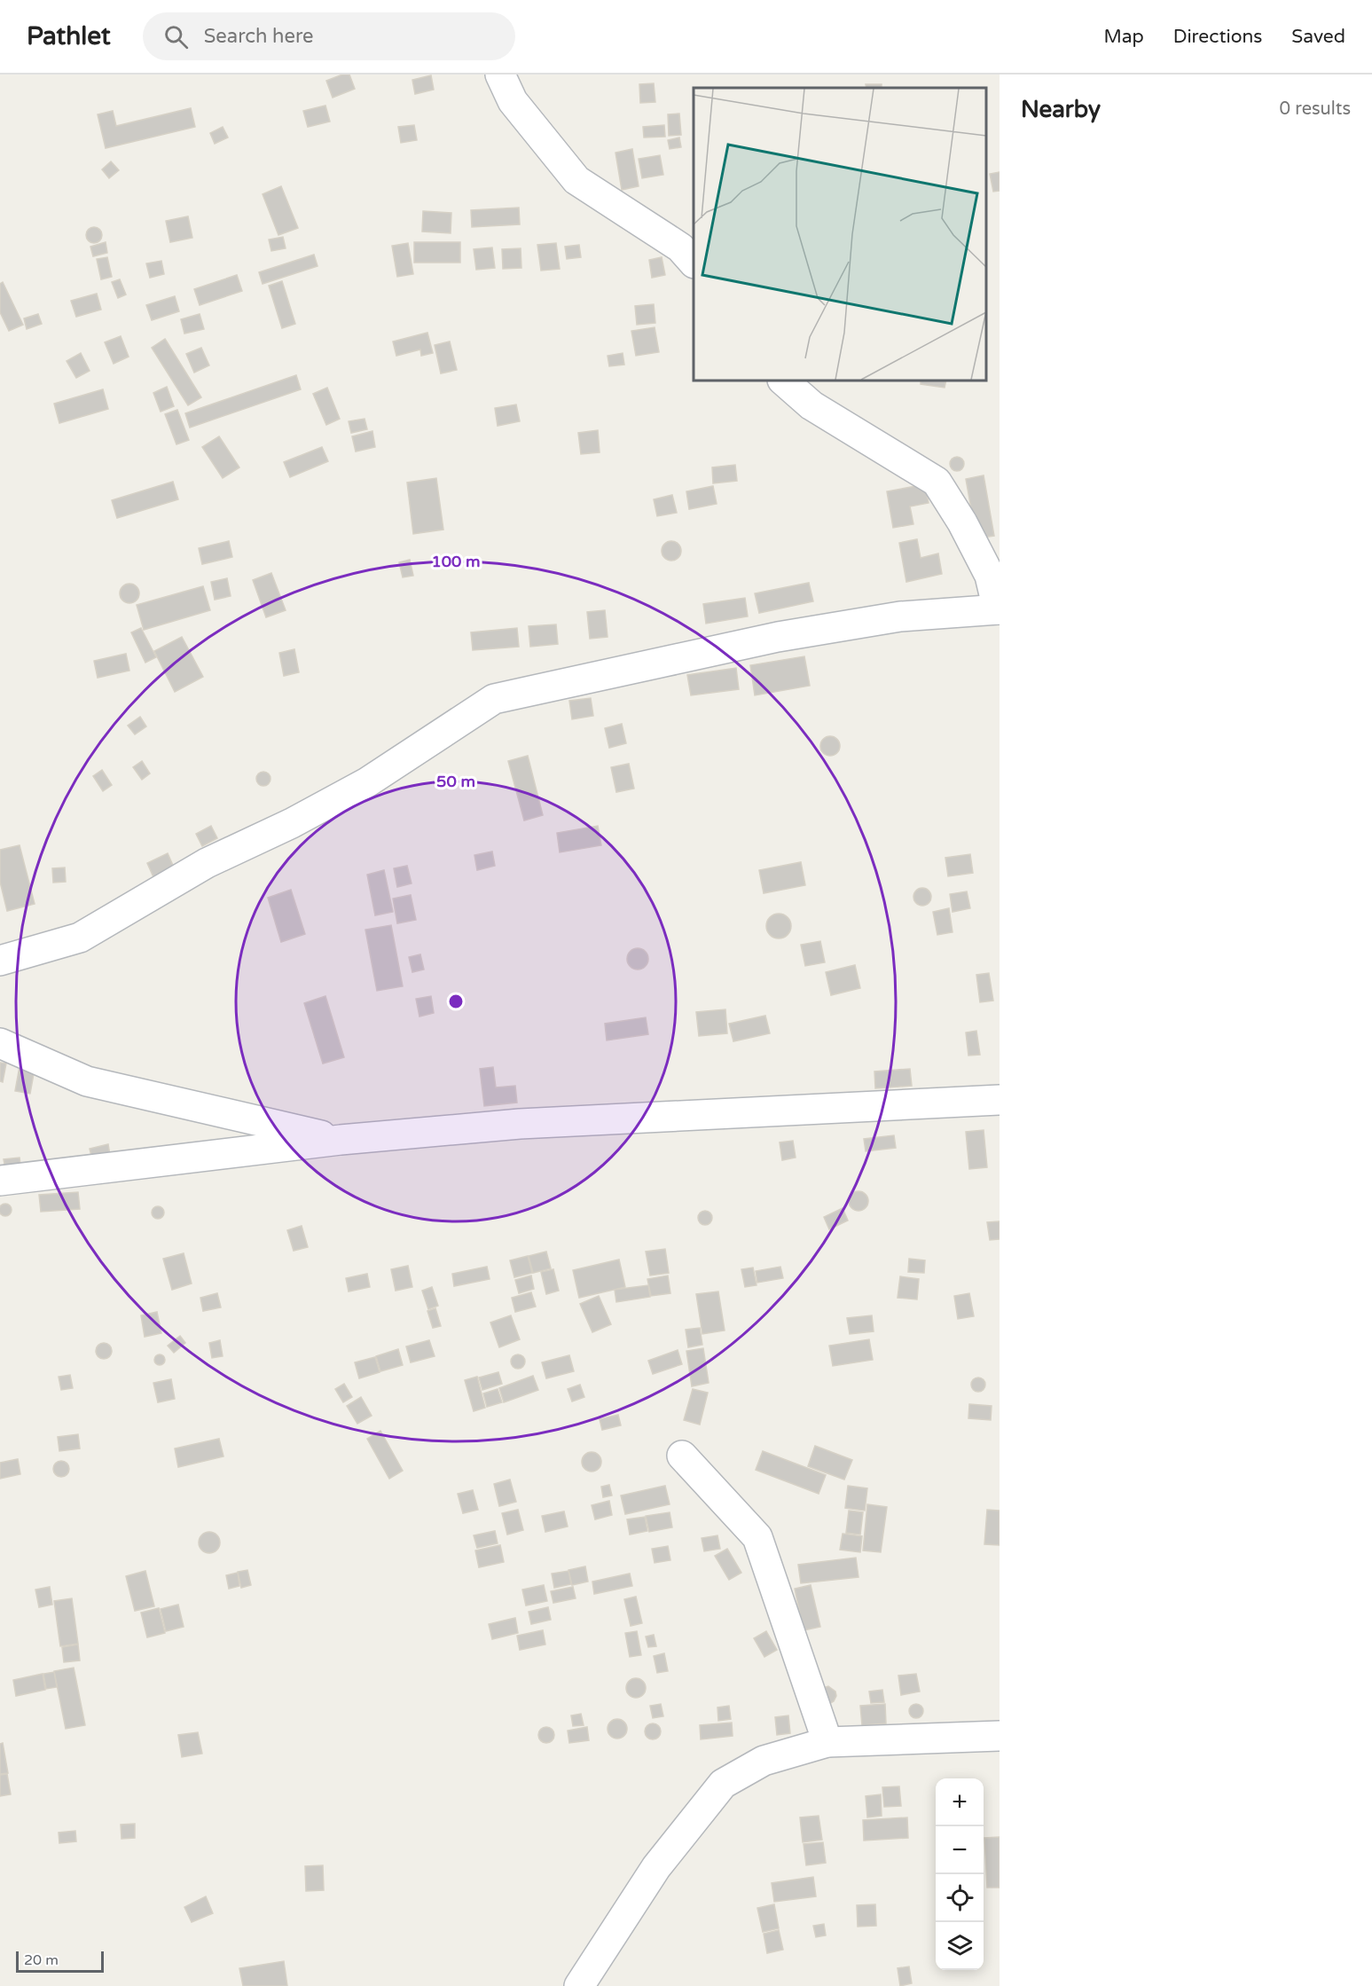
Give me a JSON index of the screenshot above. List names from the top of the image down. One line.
{"scale_bar":"20 m","page":{"header":"Pathlet","search":"Search here","nav":["Map","Directions","Saved"],"heading":["Nearby","0 results"],"map_buttons":["+","−"],"scale":"20 m"},"rings":["100 m","50 m"]}
